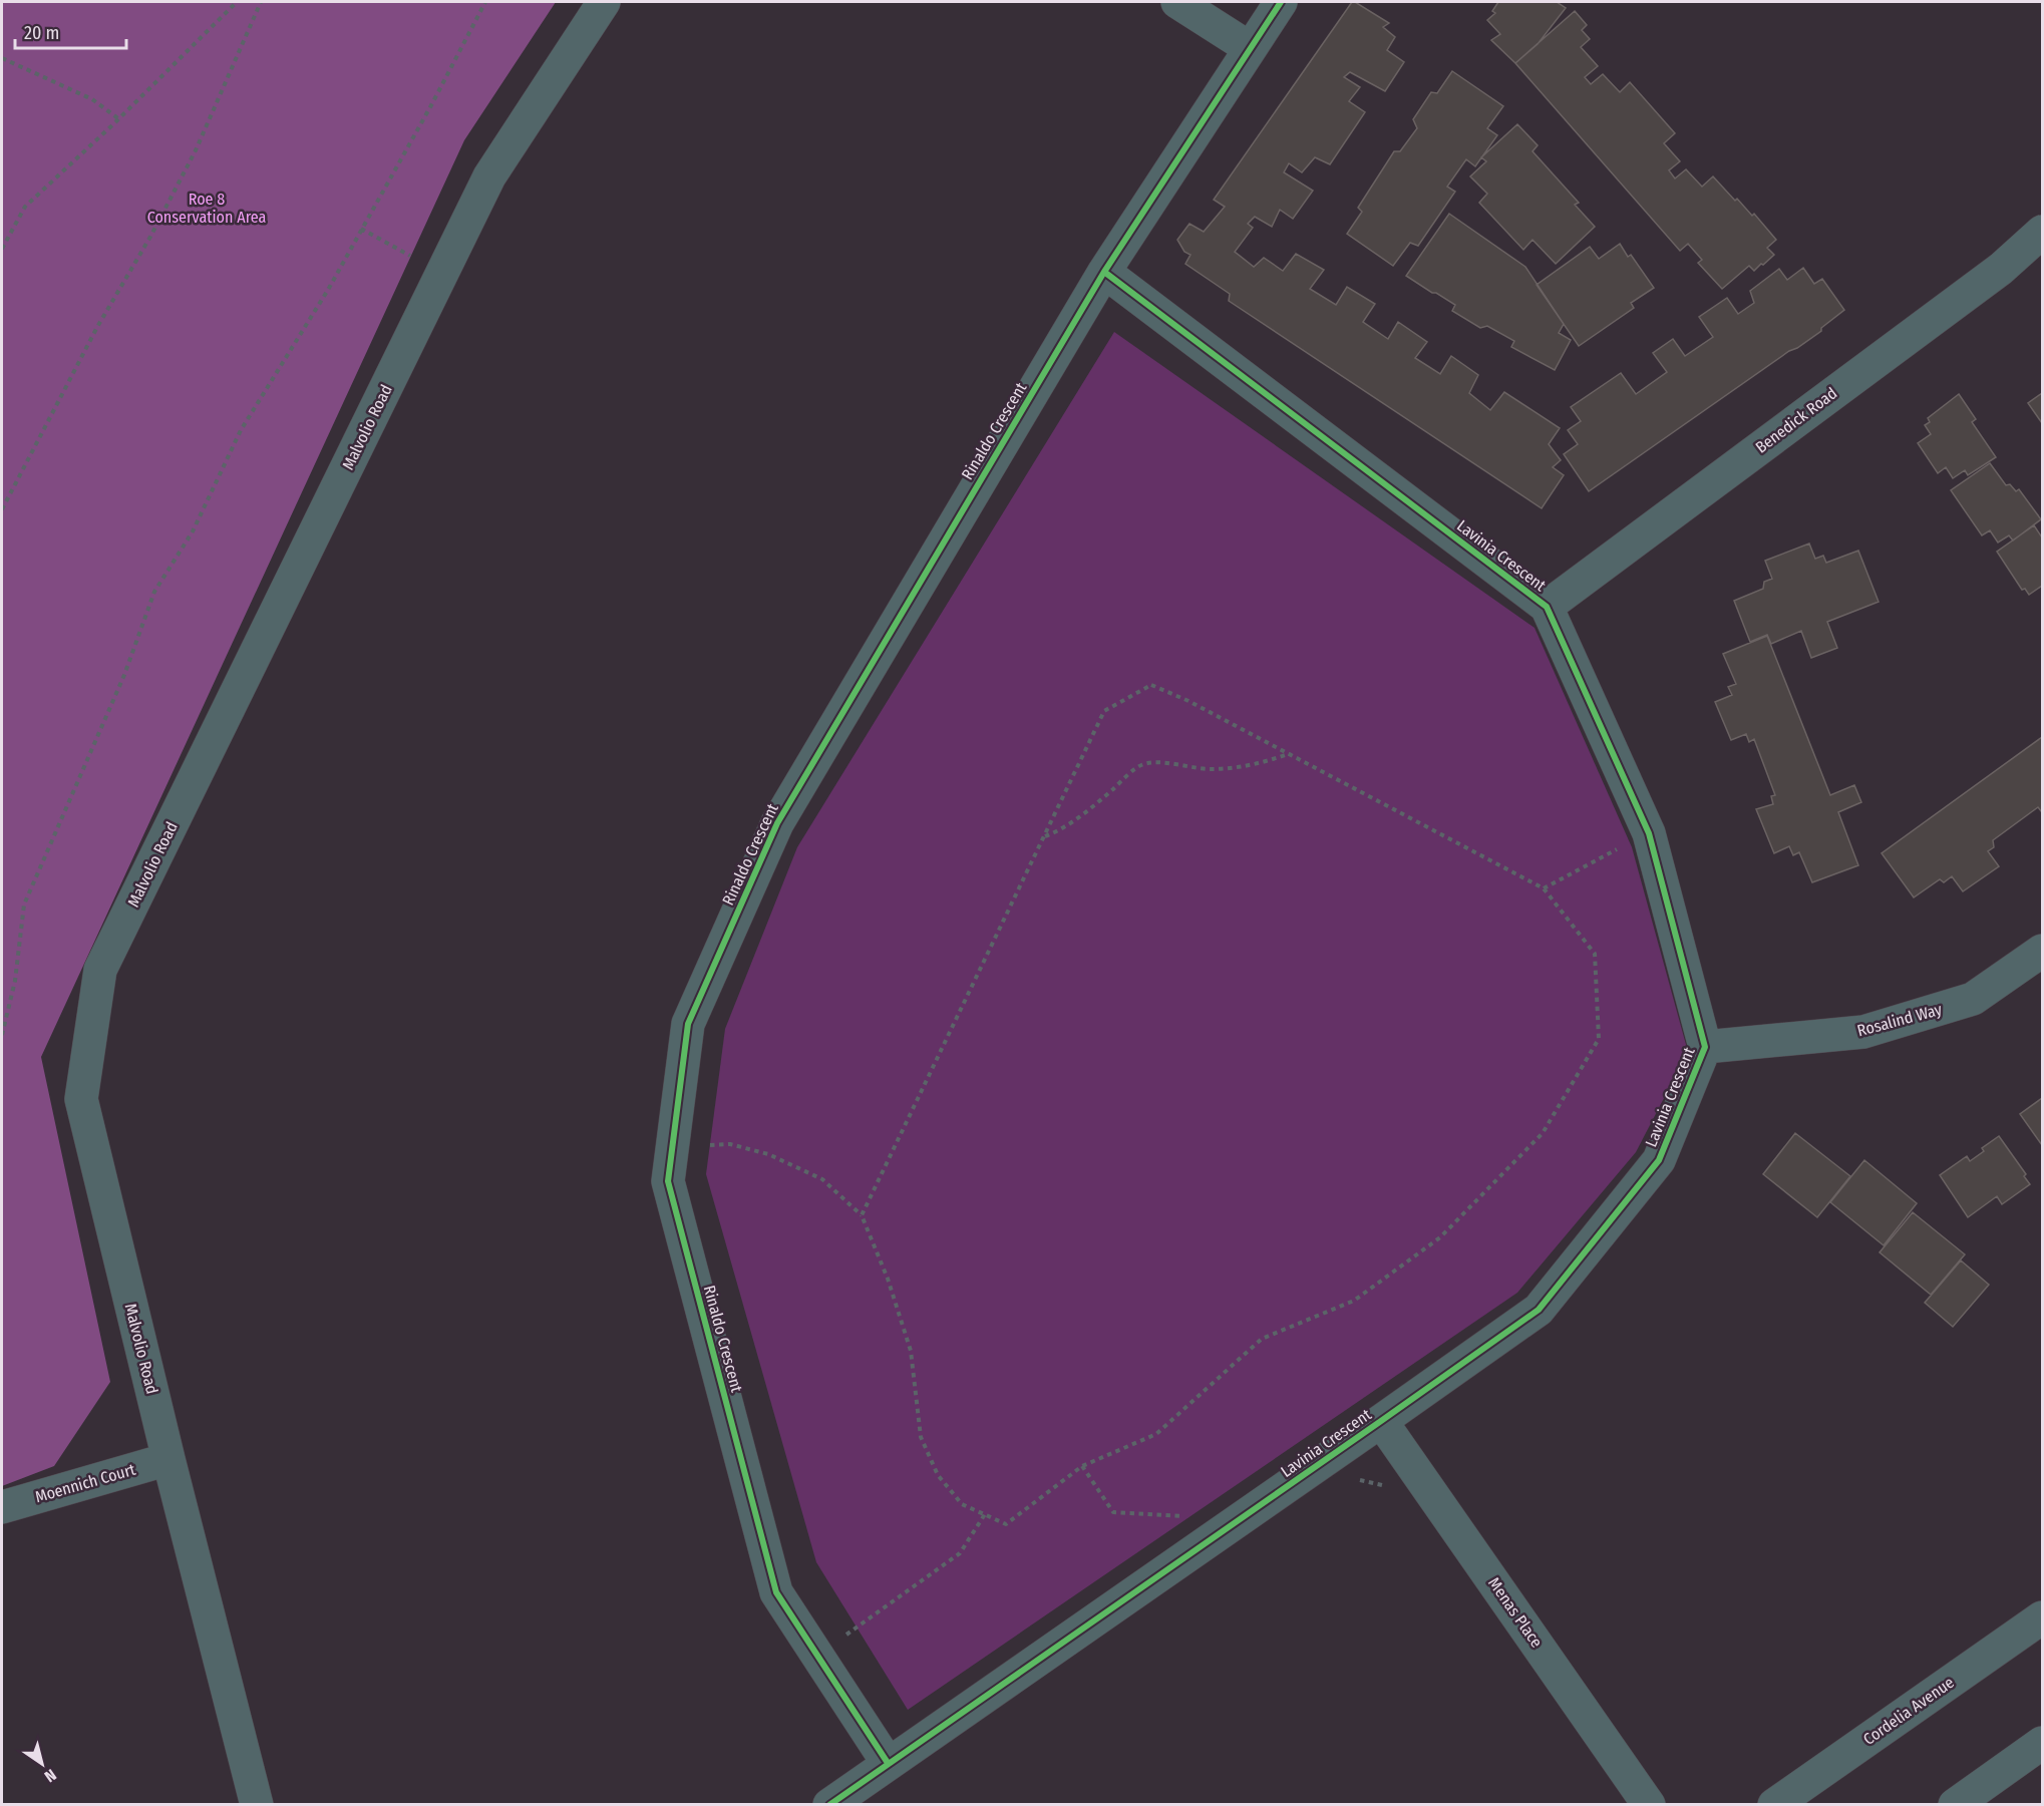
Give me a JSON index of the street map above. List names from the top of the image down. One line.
{"streets":{"street":["Benedick Road","Malvolio Road","Rinaldo Crescent","Lavinia Crescent","Rosalind Way","Moennich Court","Menas Place","Cordelia Avenue"]},"crossings":[["Benedick Road","Lavinia Crescent"],["Malvolio Road","Moennich Court"],["Rinaldo Crescent","Lavinia Crescent"],["Lavinia Crescent","Rosalind Way"],["Lavinia Crescent","Menas Place"]],"parks":["Roe 8 Conservation Area"],"scale_bar":"20 m","north":"bottom right"}
